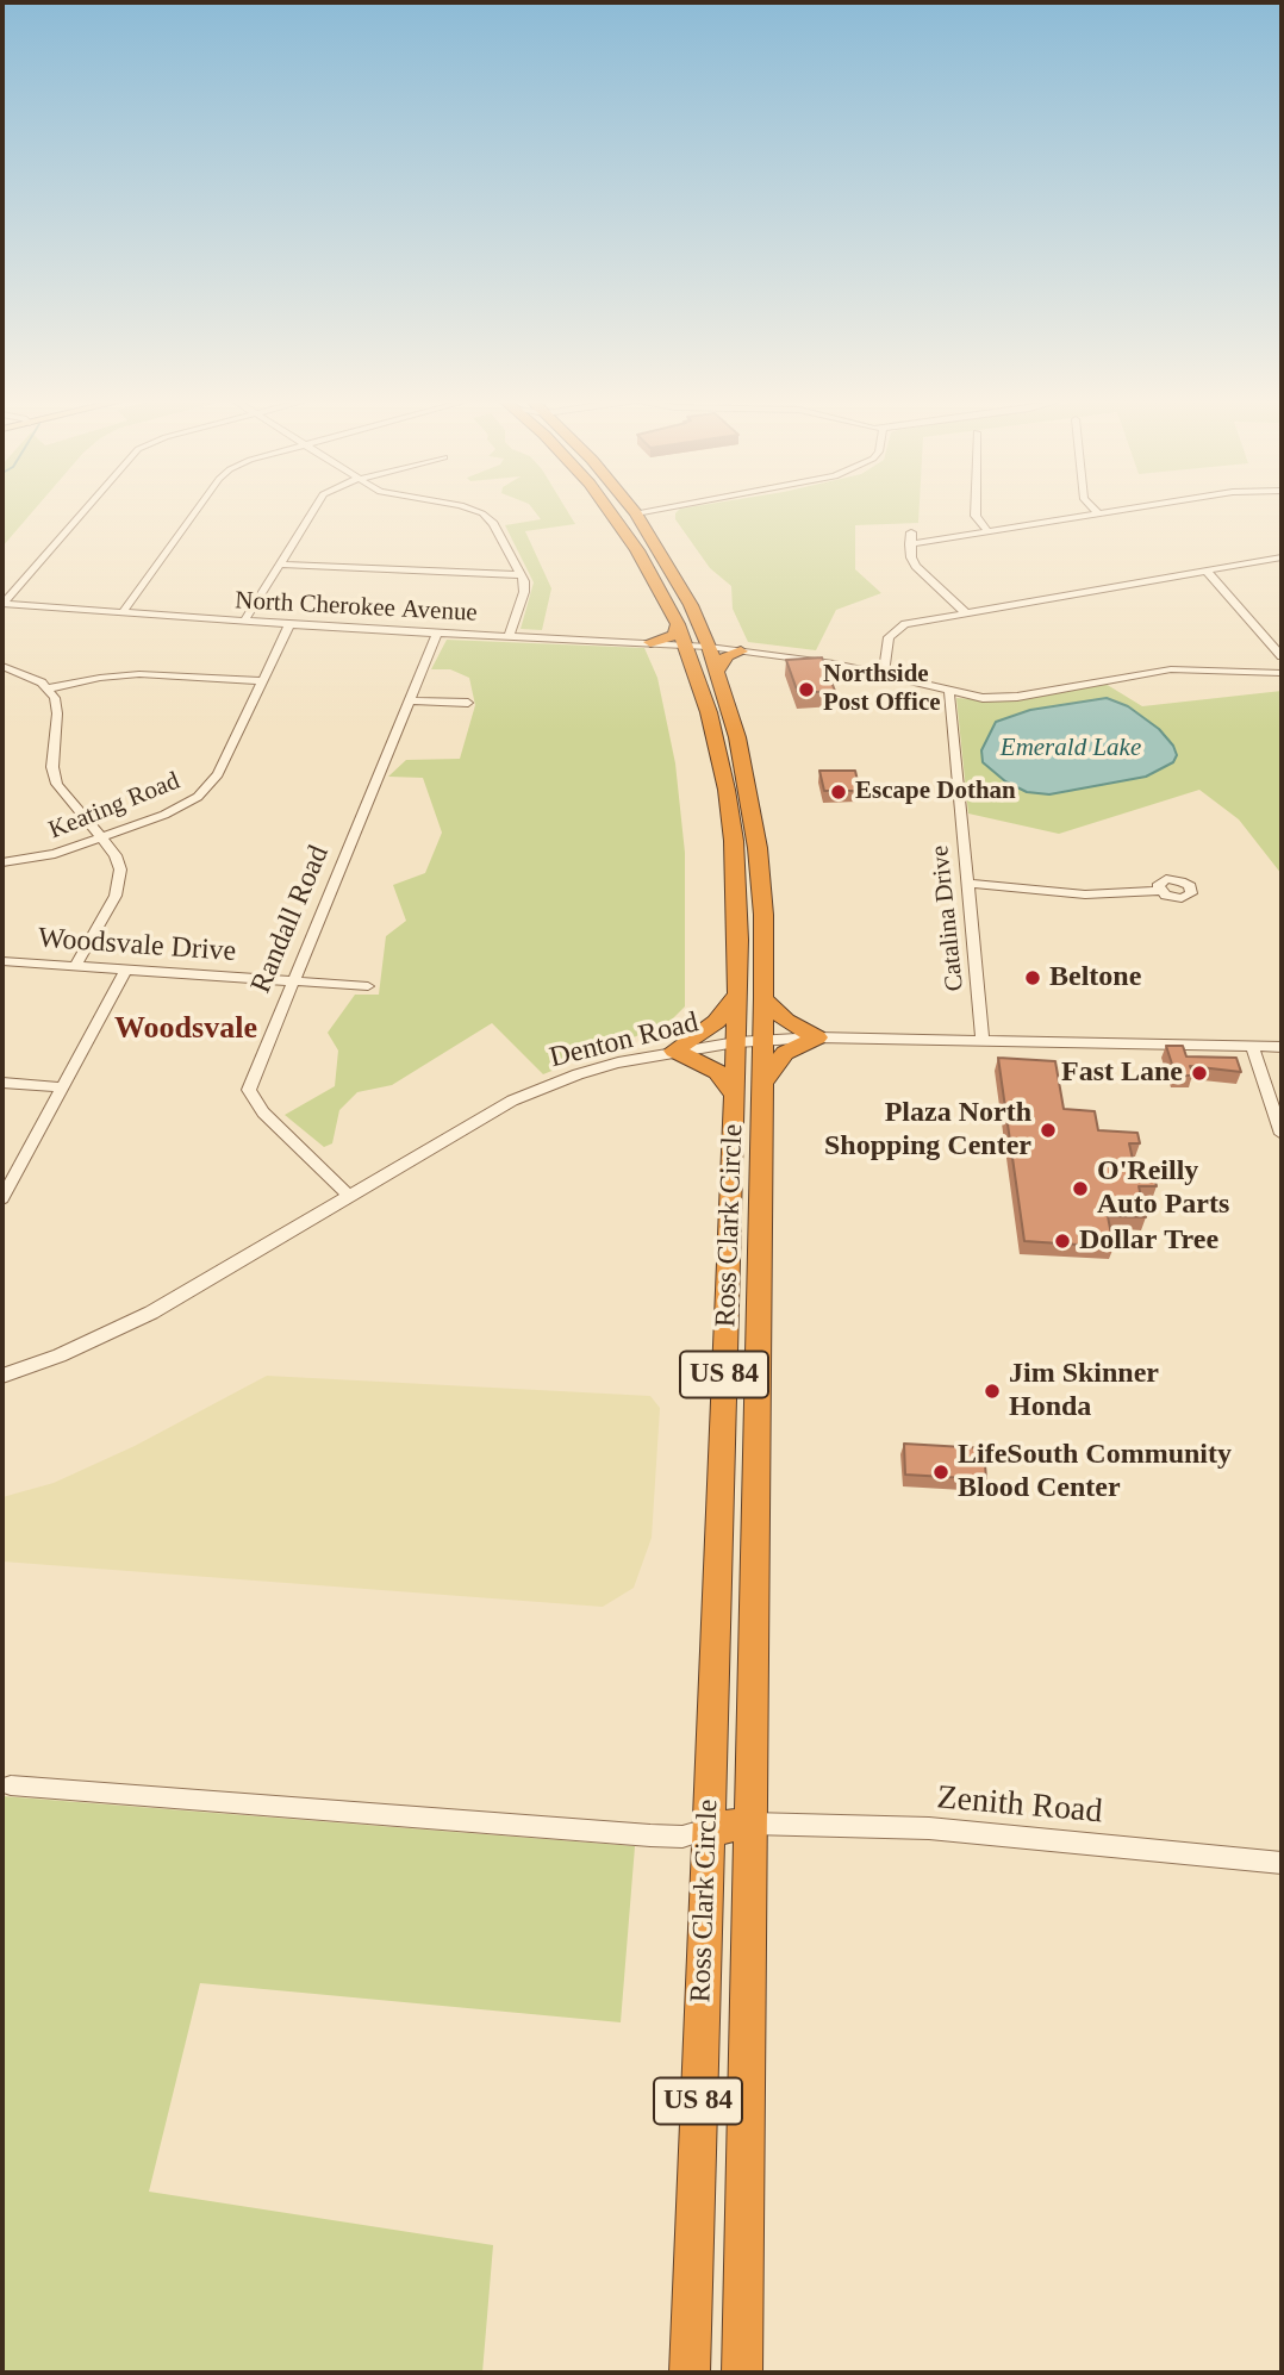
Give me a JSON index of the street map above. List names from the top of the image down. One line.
{"streets":{"highway":["Ross Clark Circle","US 84"],"street":["North Cherokee Avenue","Keating Road","Catalina Drive","Randall Road","Woodsvale Drive","Denton Road","Zenith Road"]},"crossings":[["North Cherokee Avenue","Keating Road"],["North Cherokee Avenue","Catalina Drive"],["North Cherokee Avenue","Randall Road"],["North Cherokee Avenue","Ross Clark Circle"],["Catalina Drive","Denton Road"],["Randall Road","Woodsvale Drive"],["Randall Road","Denton Road"],["Denton Road","Ross Clark Circle"],["Ross Clark Circle","Zenith Road"]],"districts":["Woodsvale"],"water":["Emerald Lake"],"places":["Northside Post Office","Escape Dothan","Beltone","Fast Lane","Plaza North Shopping Center","O'Reilly Auto Parts","Dollar Tree","Jim Skinner Honda","LifeSouth Community Blood Center"]}
